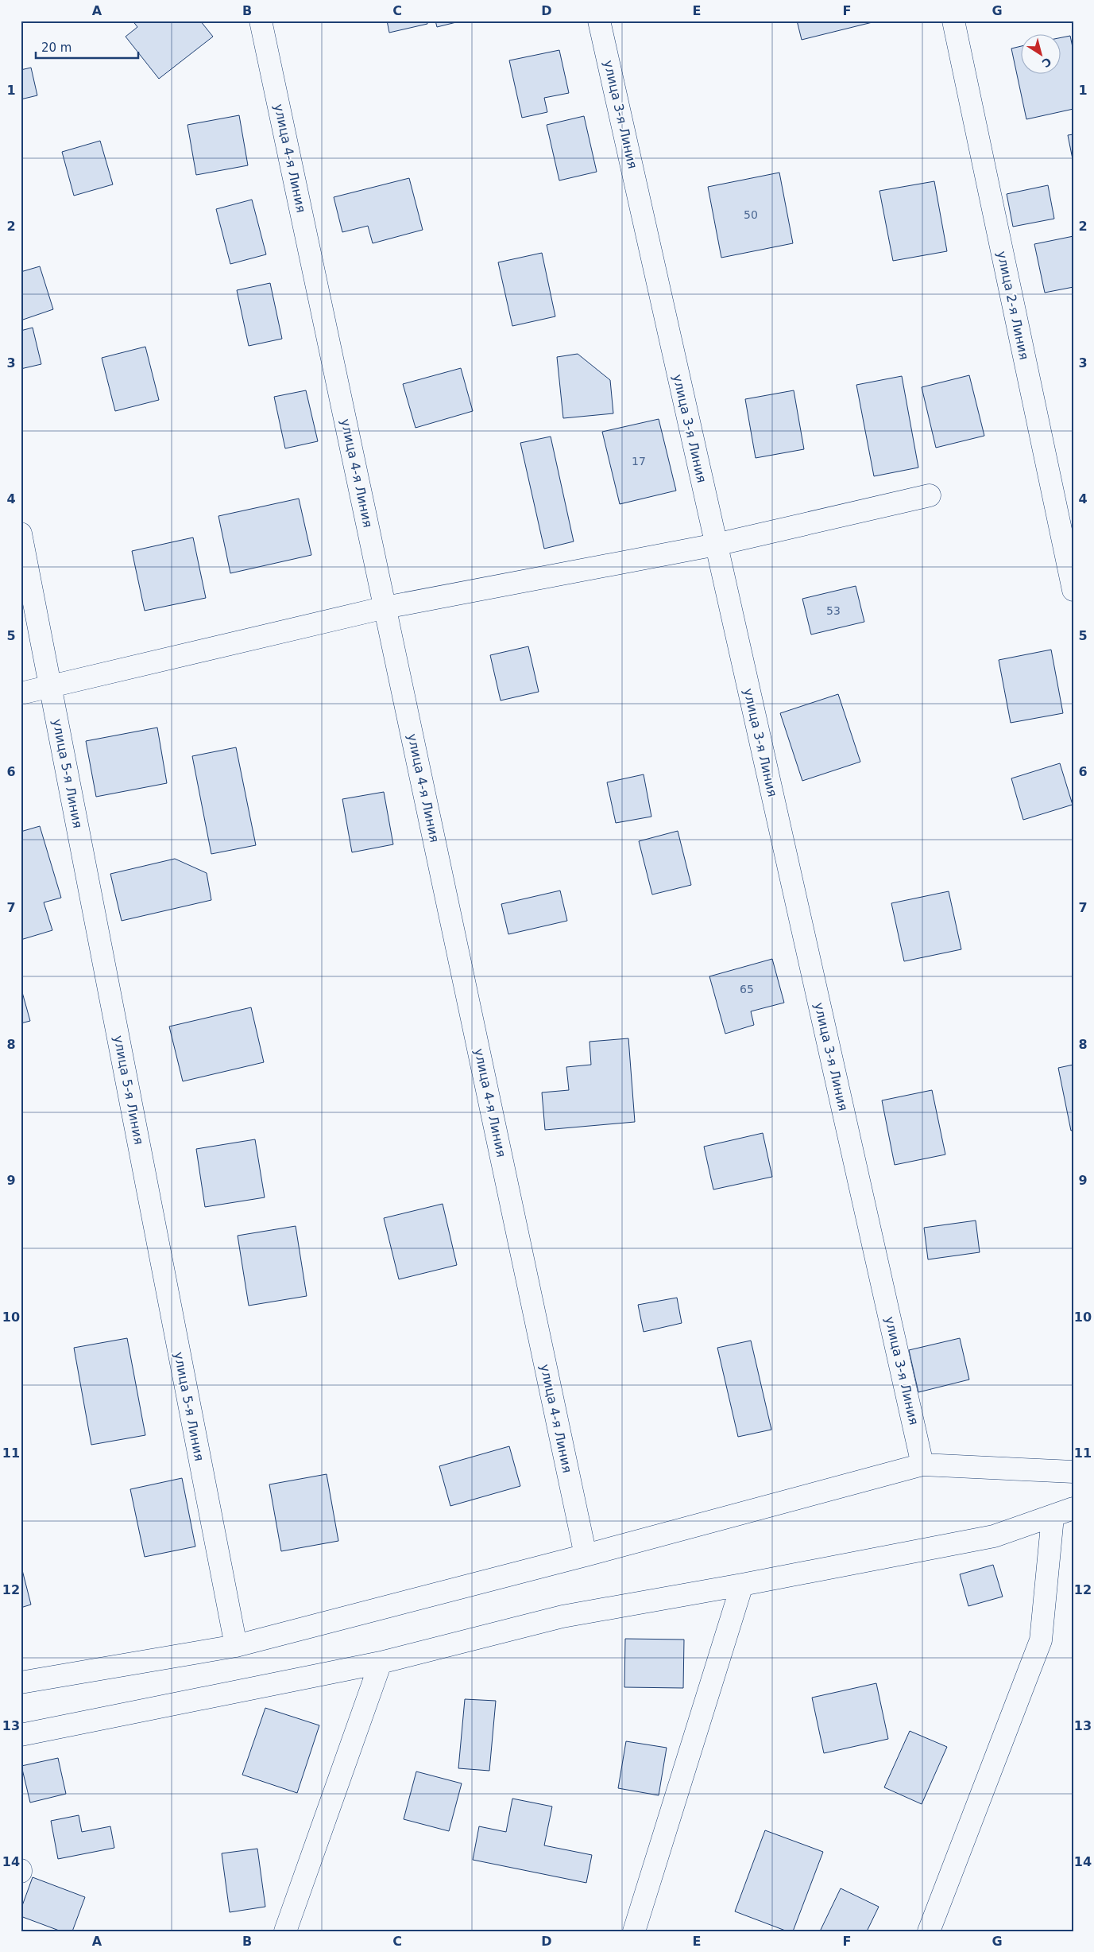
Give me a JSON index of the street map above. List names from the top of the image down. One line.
{"streets":{"street":["улица 3-я Линия","улица 4-я Линия","улица 2-я Линия","улица 5-я Линия"]},"house_numbers":["50","17","53","65"],"scale_bar":"20 m","north":"bottom right","grid":{"columns":["A","B","C","D","E","F","G"],"rows":["1","2","3","4","5","6","7","8","9","10","11","12","13","14"]}}
